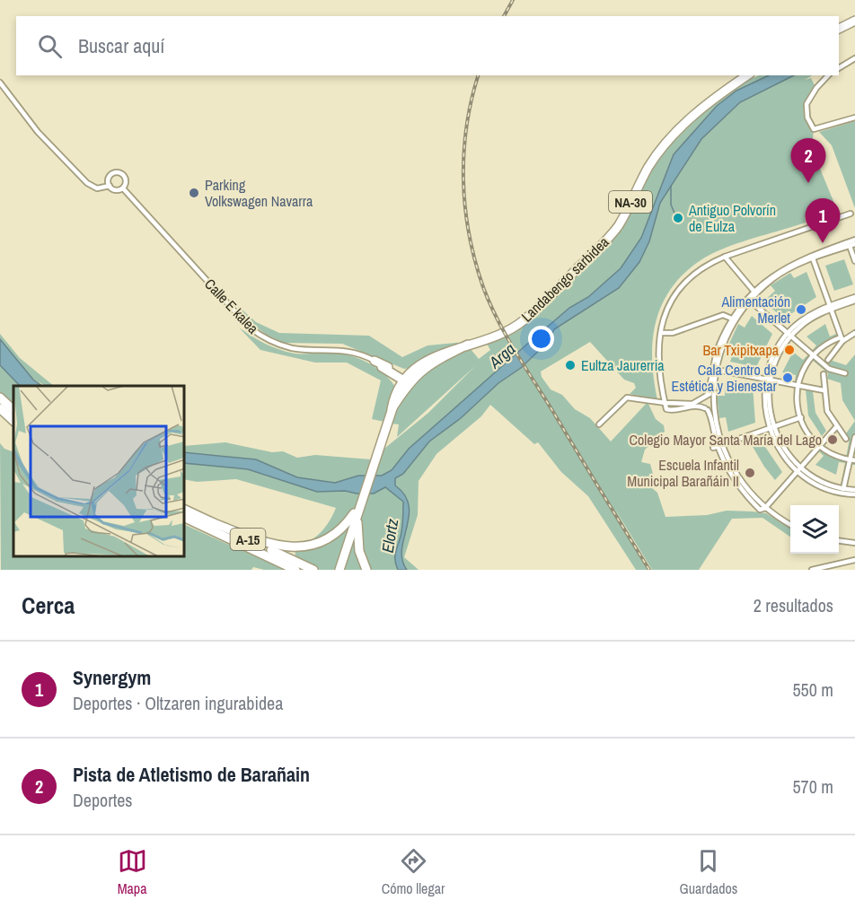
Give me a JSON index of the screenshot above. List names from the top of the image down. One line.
{"streets":{"highway":["NA-30","Landabengo sarbidea","A-15"],"street":["Calle E kalea"]},"water":["Arga","Elortz"],"places":["Parking Volkswagen Navarra","Antiguo Polvorín de Eulza","Alimentación Merlet","Bar Txipitxapa","Eultza Jaurerria","Cala Centro de Estética y Bienestar","Colegio Mayor Santa María del Lago","Escuela Infantil Municipal Barañáin II"],"page":{"search":"Buscar aquí","pins":["2","1"],"heading":["Cerca","2 resultados"],"list":[{"mark":"1","name":"Synergym","note":"Deportes · Oltzaren ingurabidea","value":"550 m"},{"mark":"2","name":"Pista de Atletismo de Barañain","note":"Deportes","value":"570 m"}],"nav":["Mapa","Cómo llegar","Guardados"]}}
